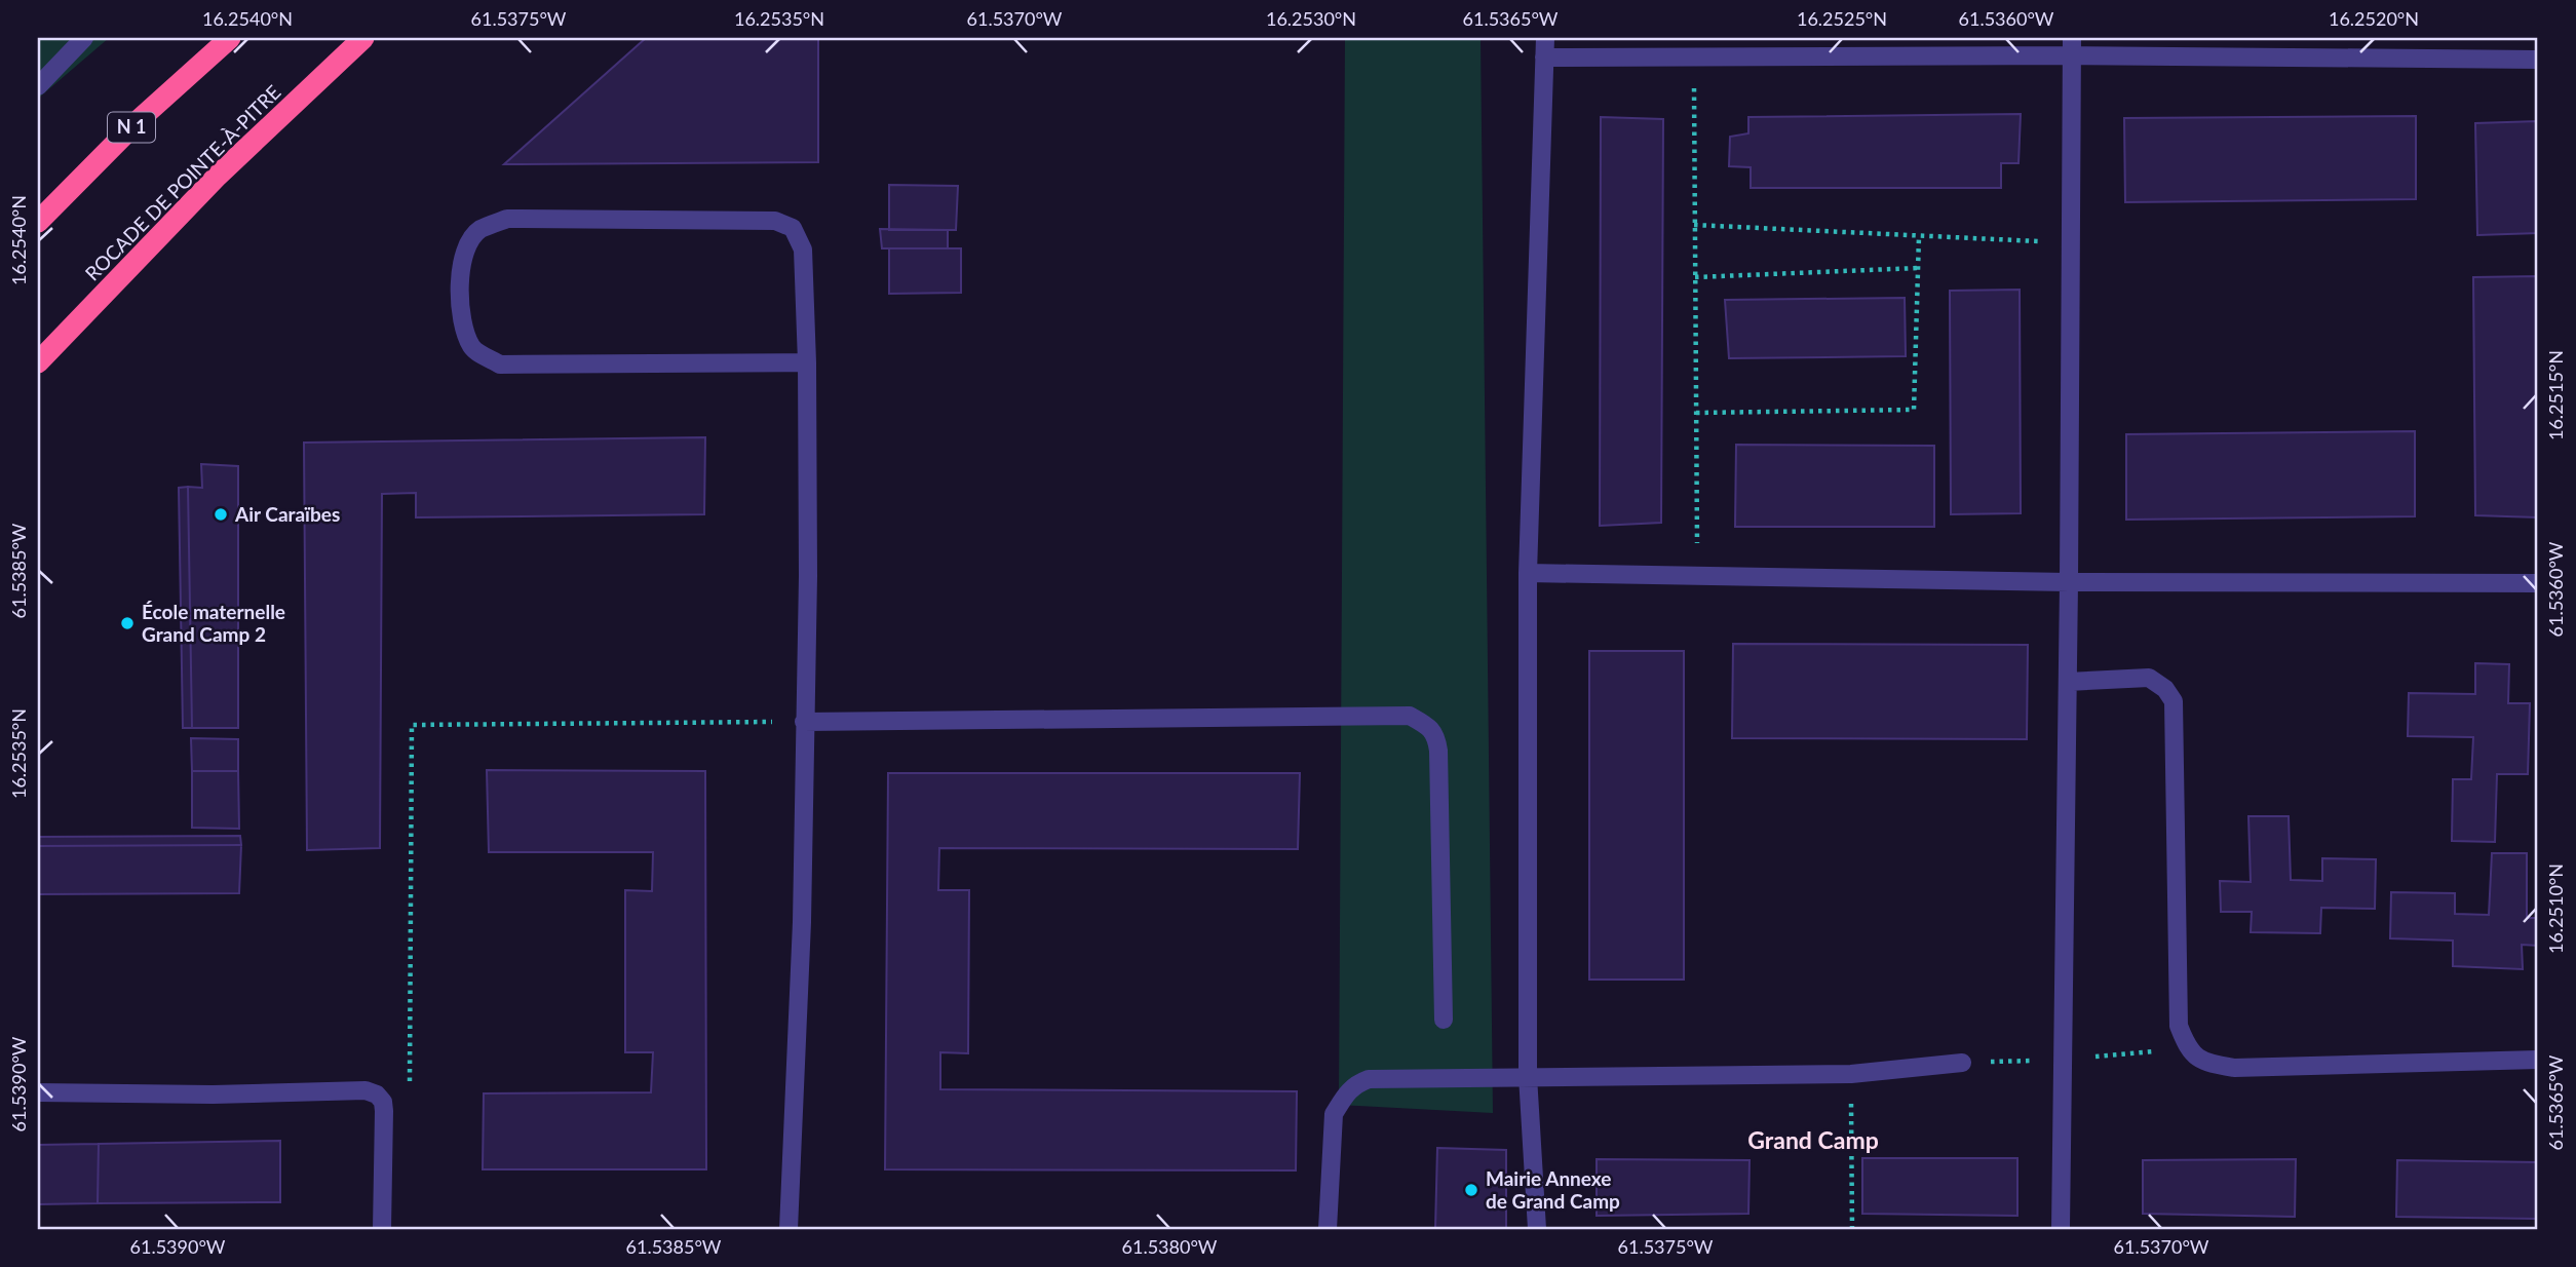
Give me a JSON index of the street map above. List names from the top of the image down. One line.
{"streets":{"highway":["N 1","ROCADE DE POINTE-À-PITRE"]},"districts":["Grand Camp"],"places":["Air Caraïbes","École maternelle Grand Camp 2","Mairie Annexe de Grand Camp"],"coordinates":["16.2540°N","61.5375°W","16.2535°N","61.5370°W","16.2530°N","61.5365°W","16.2525°N","61.5360°W","16.2520°N","16.2515°N","61.5385°W","16.2510°N","61.5390°W","61.5380°W"]}
